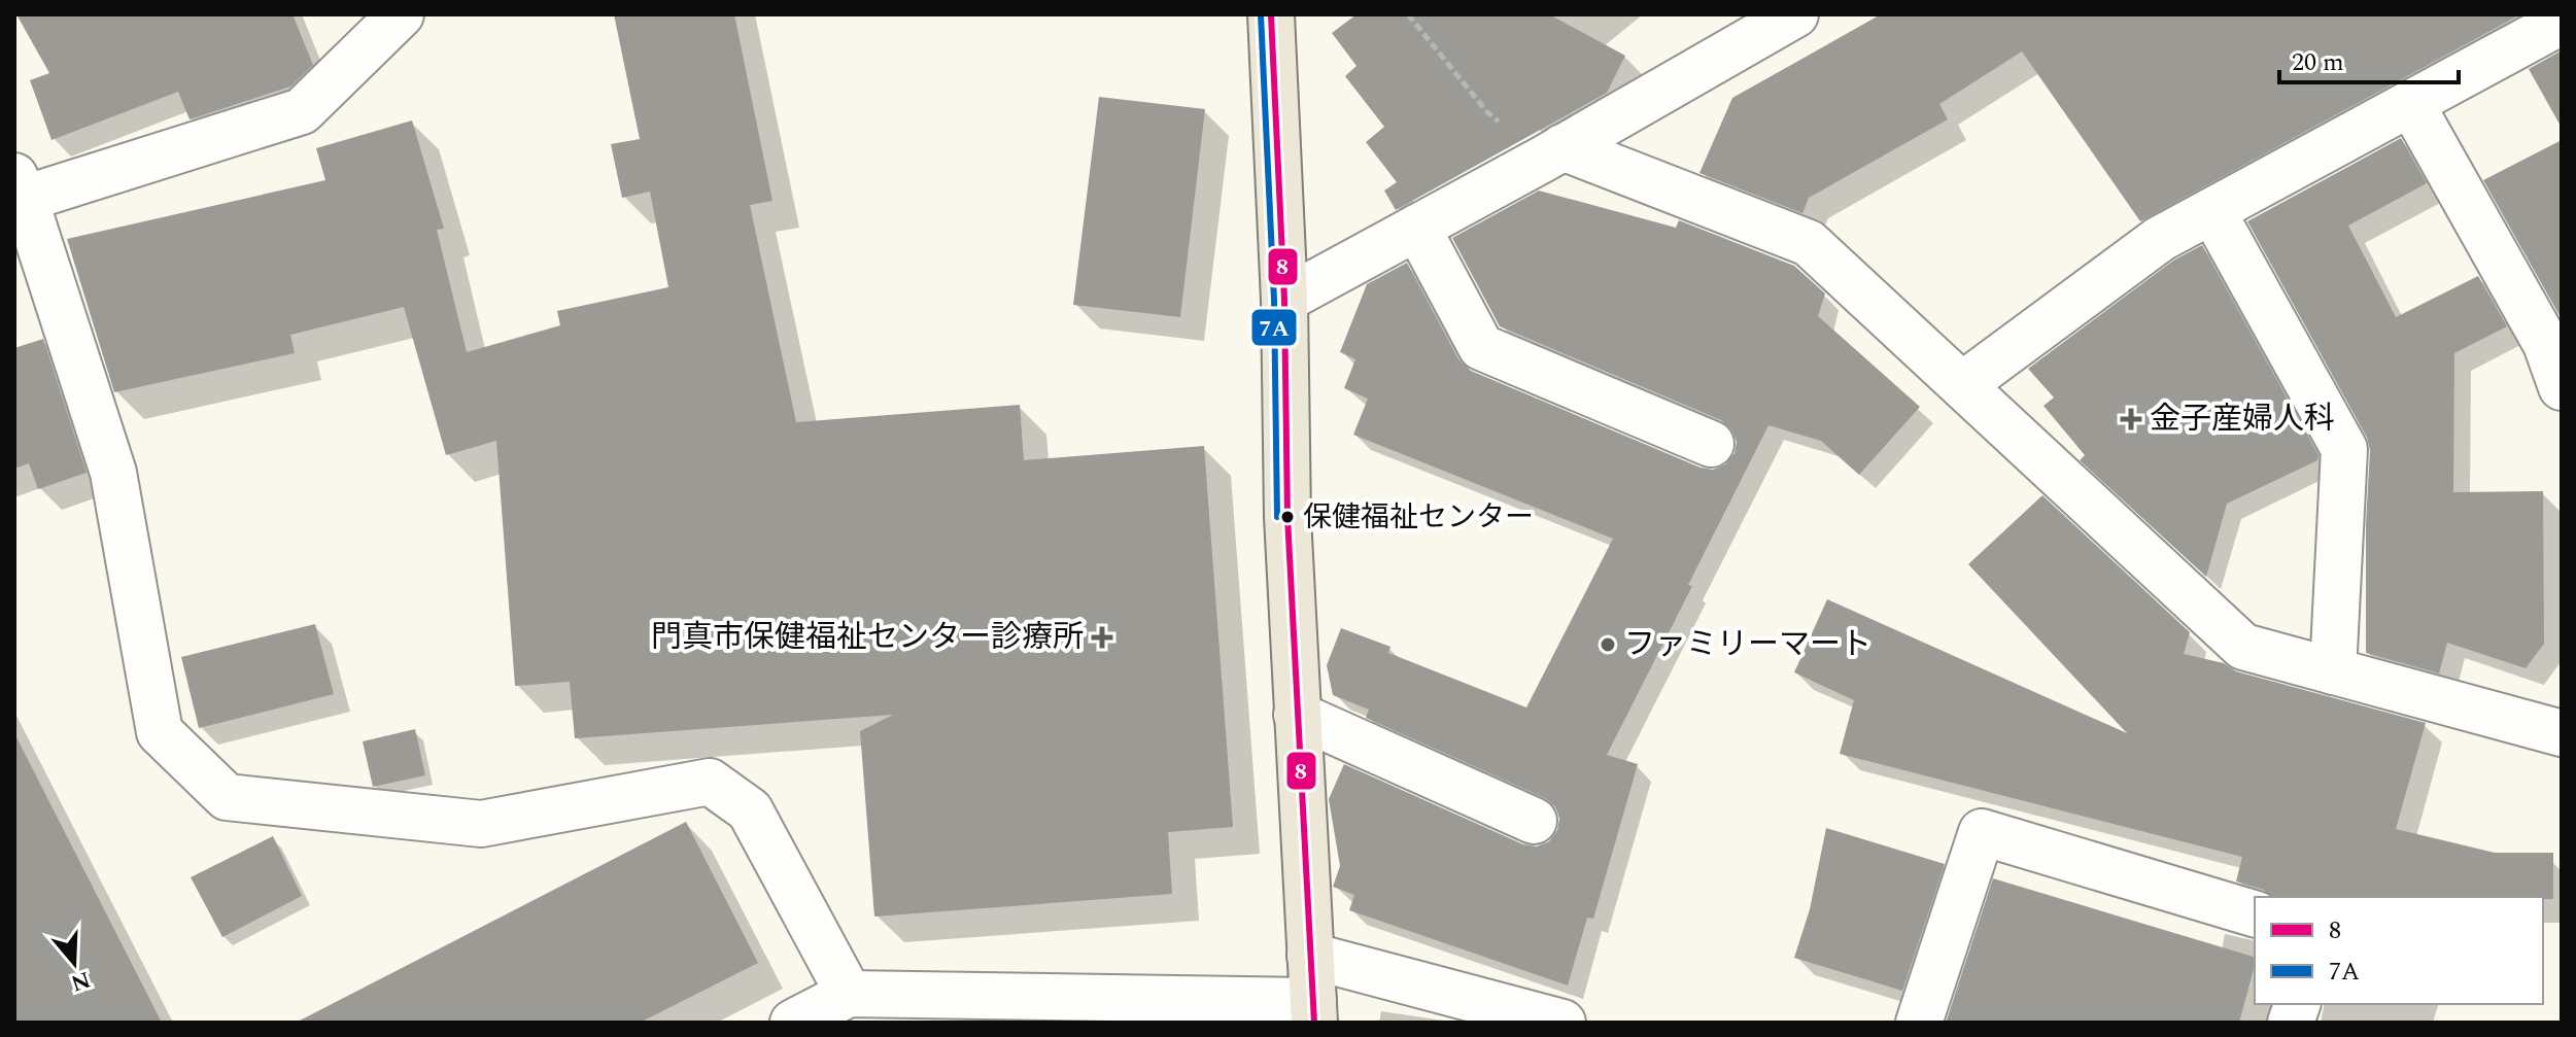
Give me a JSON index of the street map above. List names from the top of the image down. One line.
{"places":{"health":["金子産婦人科","門真市保健福祉センター診療所"],"other":["保健福祉センター","ファミリーマート"]},"lines":["transit line 8","transit line 7A"],"legend":["8","7A"],"scale_bar":"20 m","north":"bottom"}
